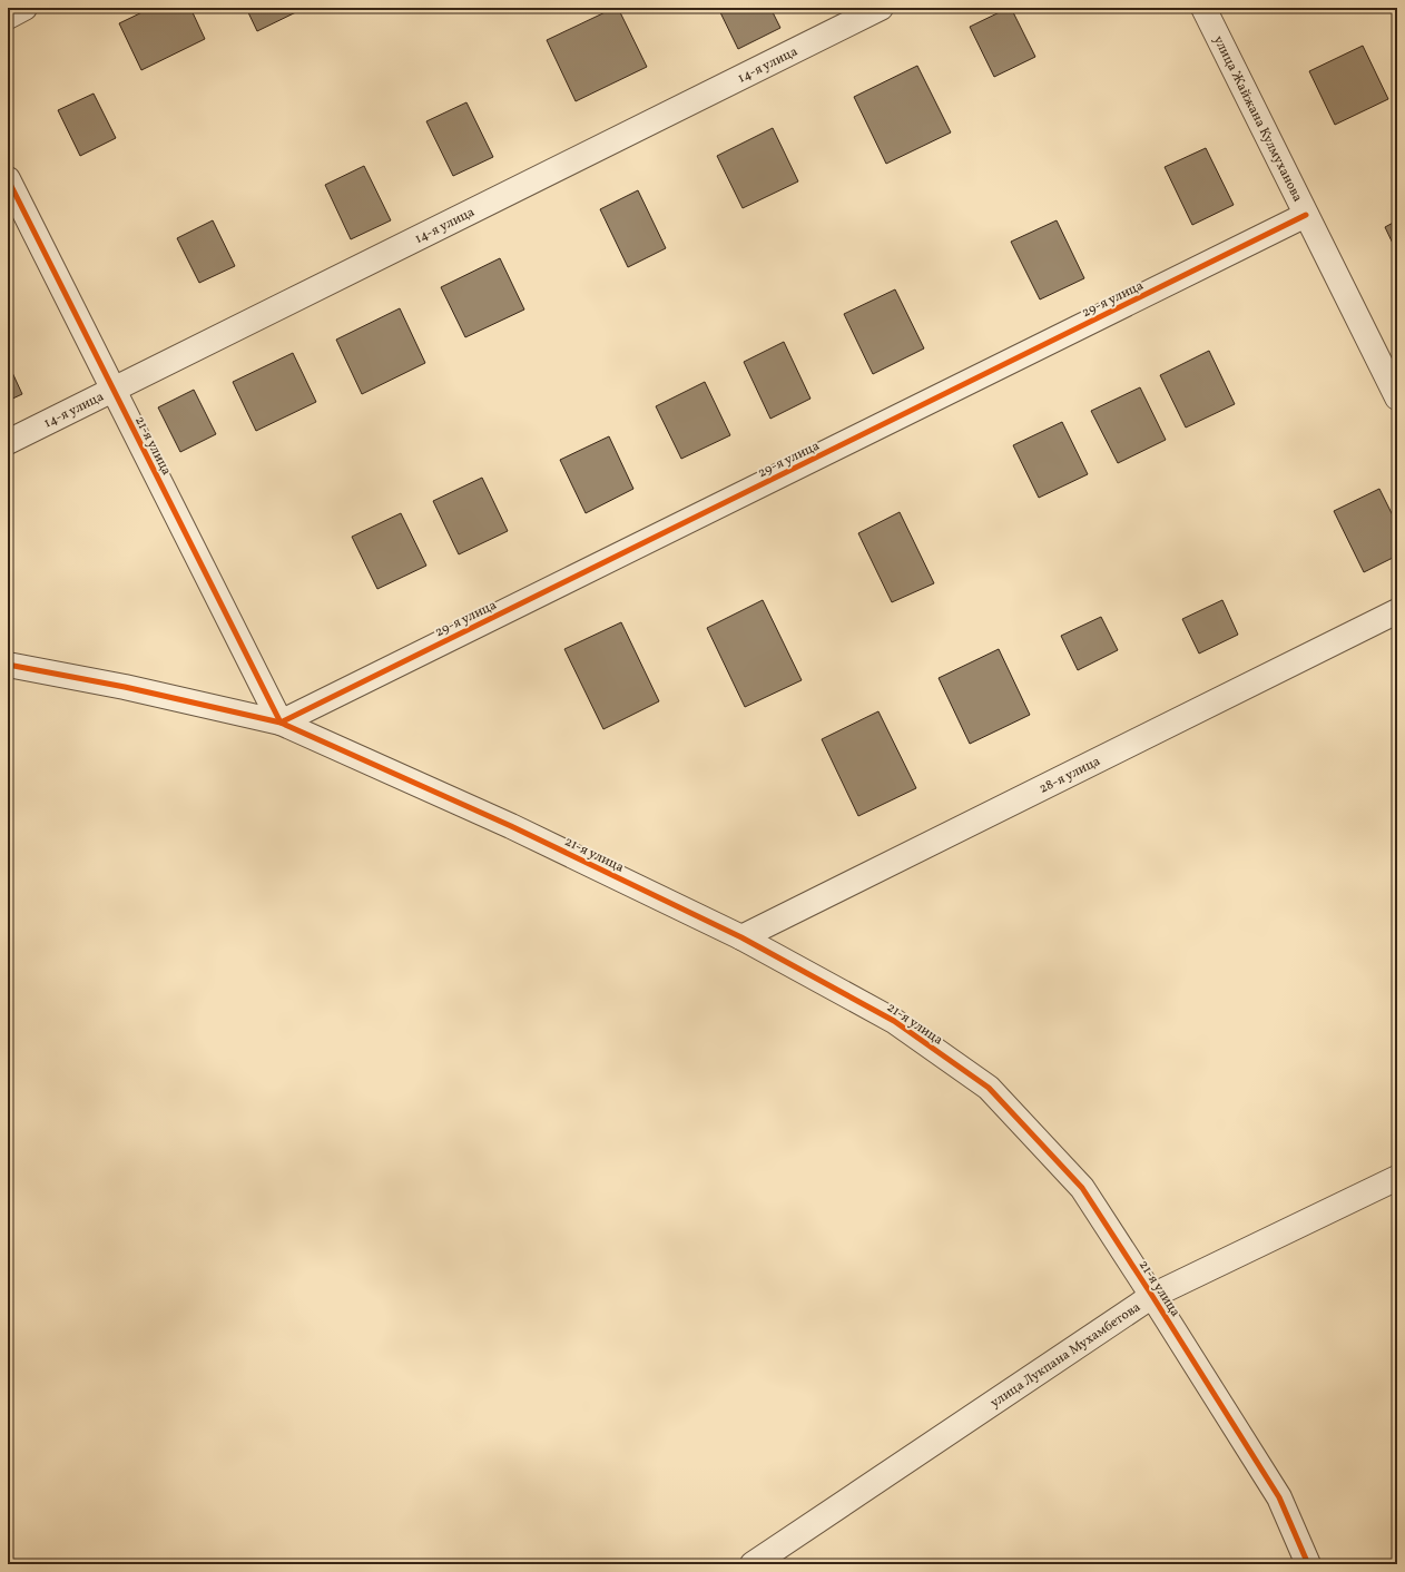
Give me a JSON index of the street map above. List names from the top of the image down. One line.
{"streets":{"street":["14-я улица","улица Жайжана Кулмуханова","29-я улица","21-я улица","28-я улица","улица Лукпана Мухамбетова"]},"crossings":[["14-я улица","21-я улица"],["улица Жайжана Кулмуханова","29-я улица"],["29-я улица","21-я улица"],["21-я улица","28-я улица"],["21-я улица","улица Лукпана Мухамбетова"]]}
